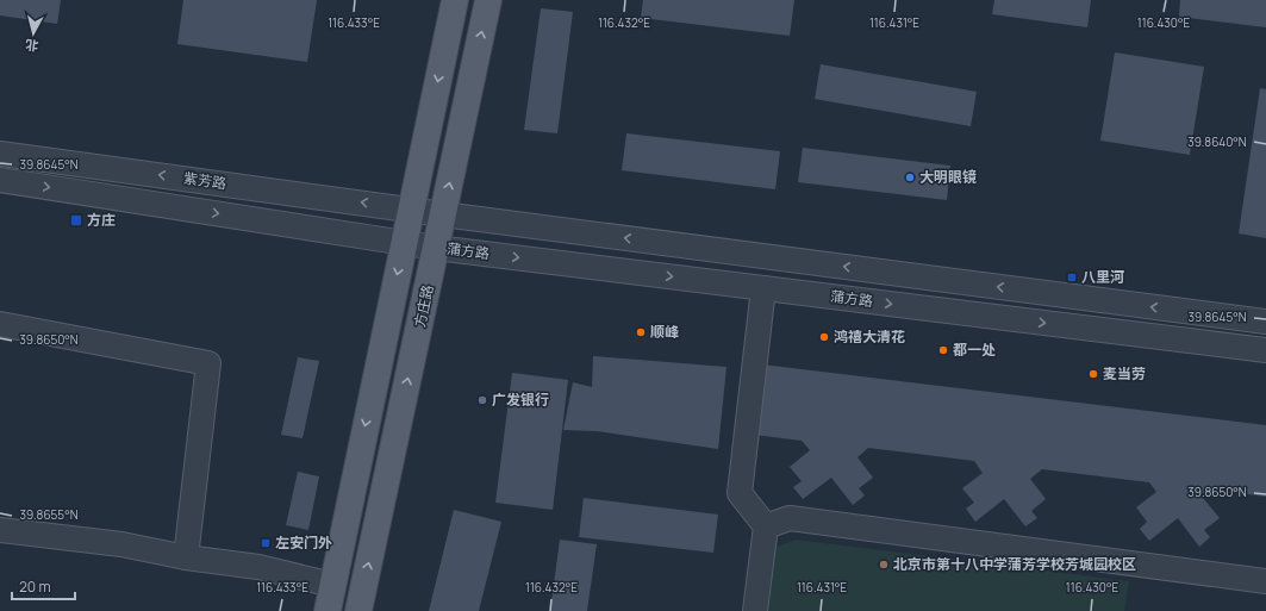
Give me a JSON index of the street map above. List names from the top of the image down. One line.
{"streets":{"main road":["方庄路"],"street":["紫芳路","蒲方路"]},"crossings":[["紫芳路","蒲方路"],["紫芳路","方庄路"],["蒲方路","方庄路"]],"places":{"other":["大明眼镜","顺峰","鸿禧大清花","都一处","麦当劳","广发银行","北京市第十八中学蒲芳学校芳城园校区"],"transit":["方庄","八里河","左安门外"]},"scale_bar":"20 m","north":"bottom","coordinates":["116.433°E","116.432°E","116.431°E","116.430°E","39.8640°N","39.8645°N","39.8650°N","39.8655°N"]}
